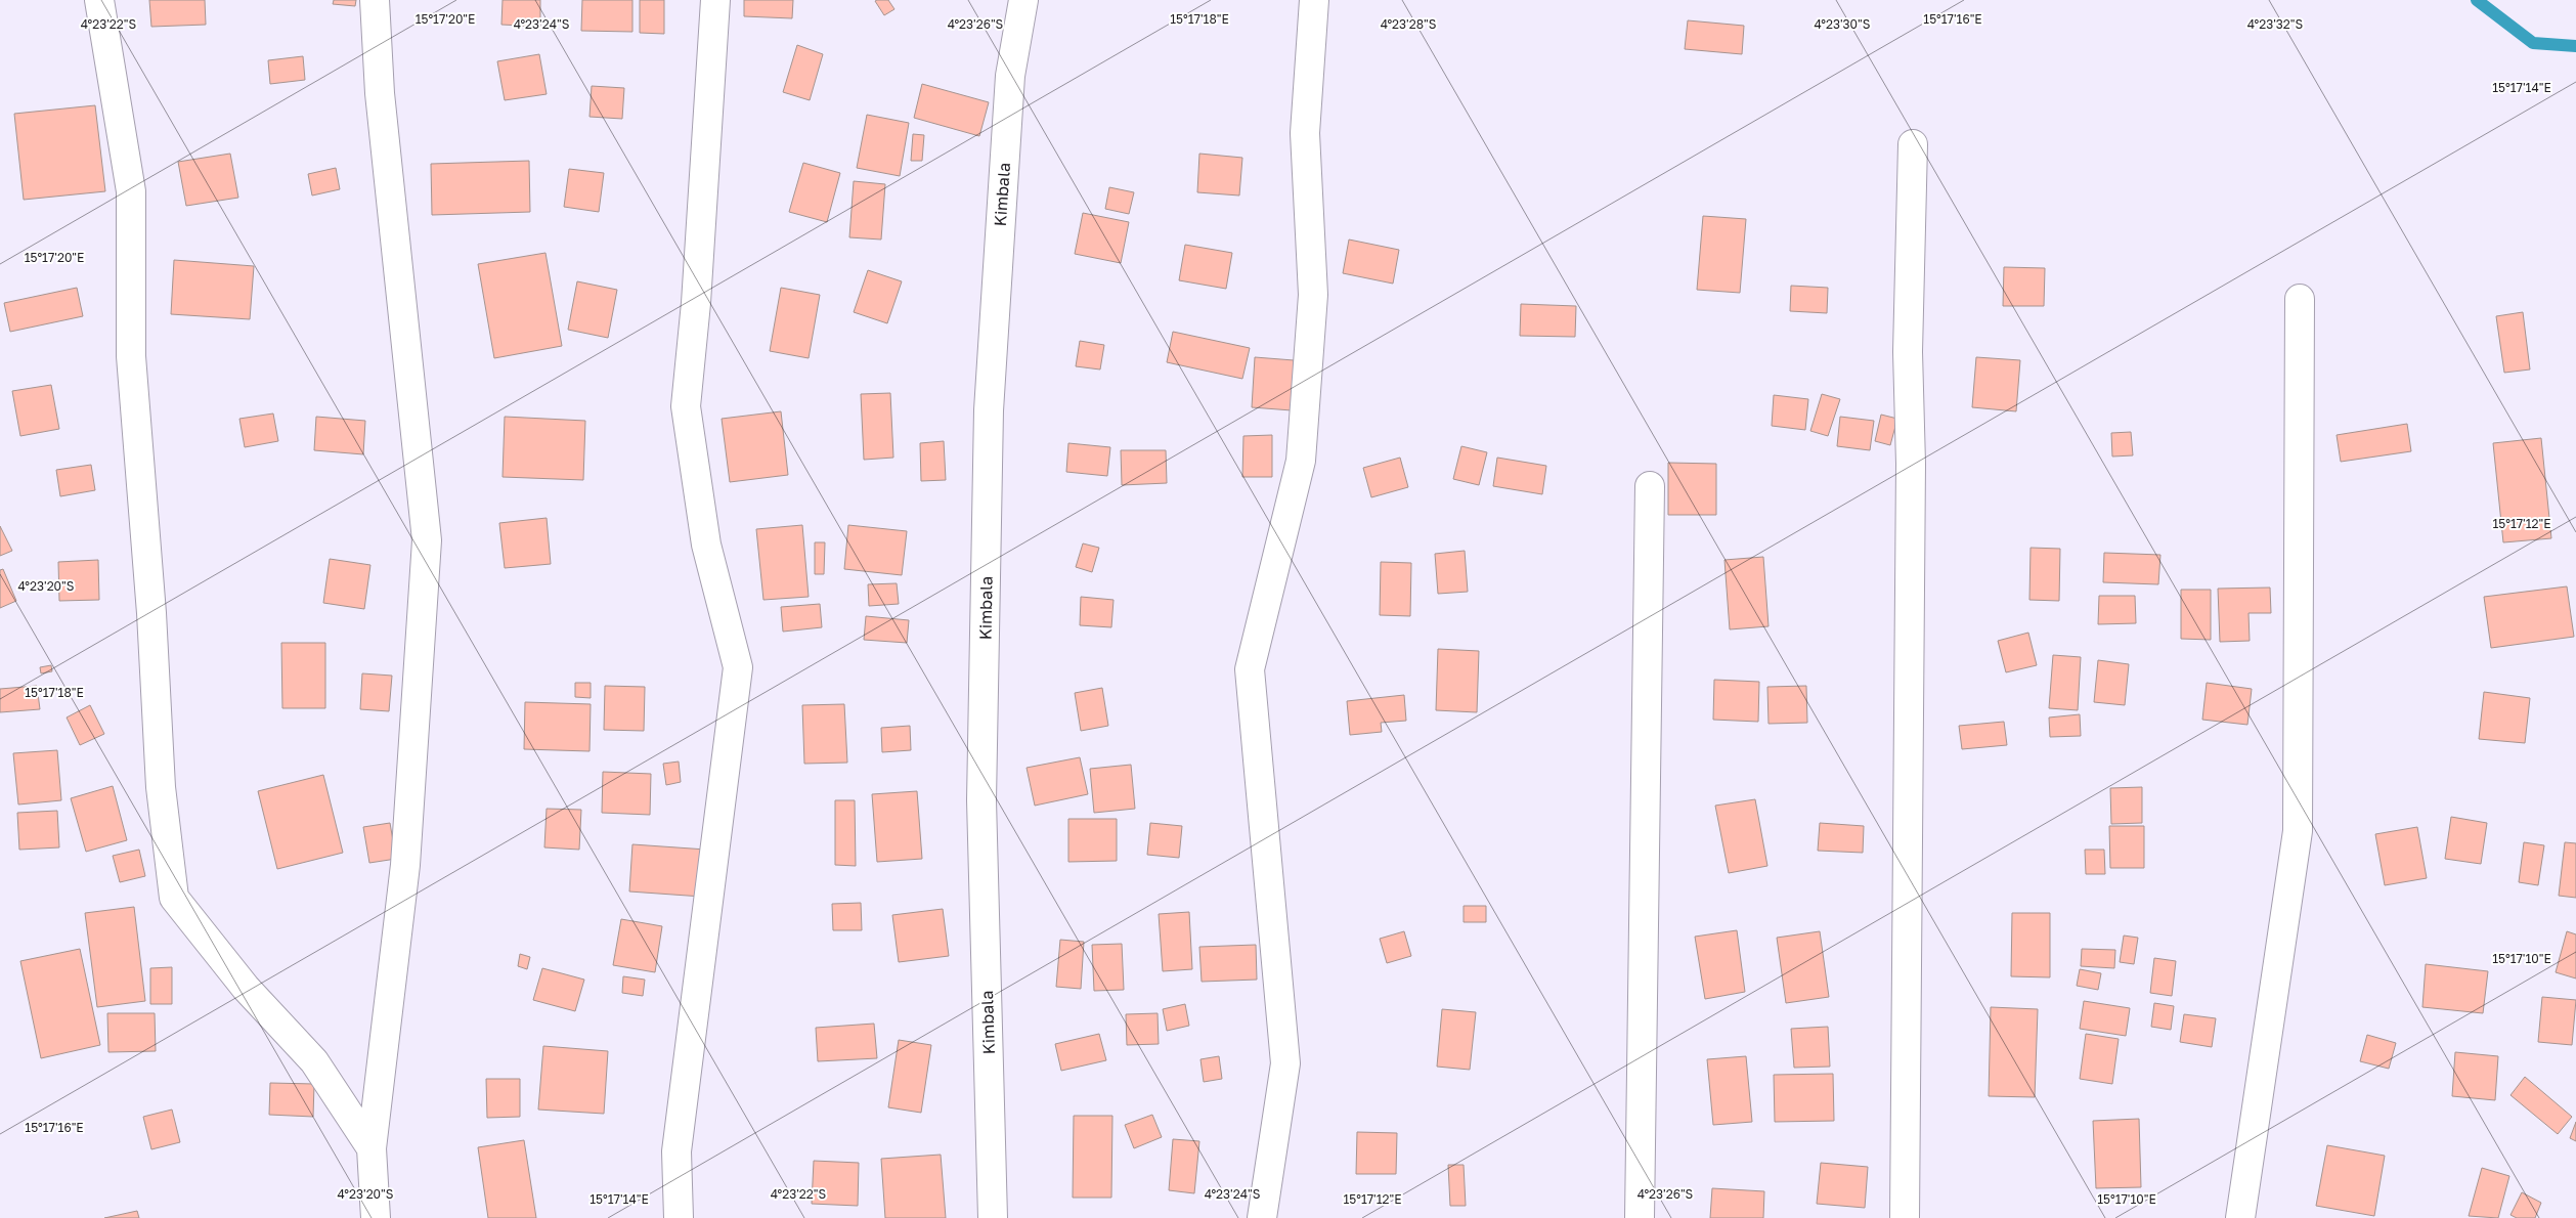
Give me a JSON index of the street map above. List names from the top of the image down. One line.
{"streets":{"street":["Kimbala"]},"coordinates":["15°17'20\"E","15°17'18\"E","15°17'16\"E","4°23'22\"S","4°23'24\"S","4°23'26\"S","4°23'28\"S","4°23'30\"S","4°23'32\"S","15°17'14\"E","15°17'12\"E","4°23'20\"S","15°17'10\"E"]}
